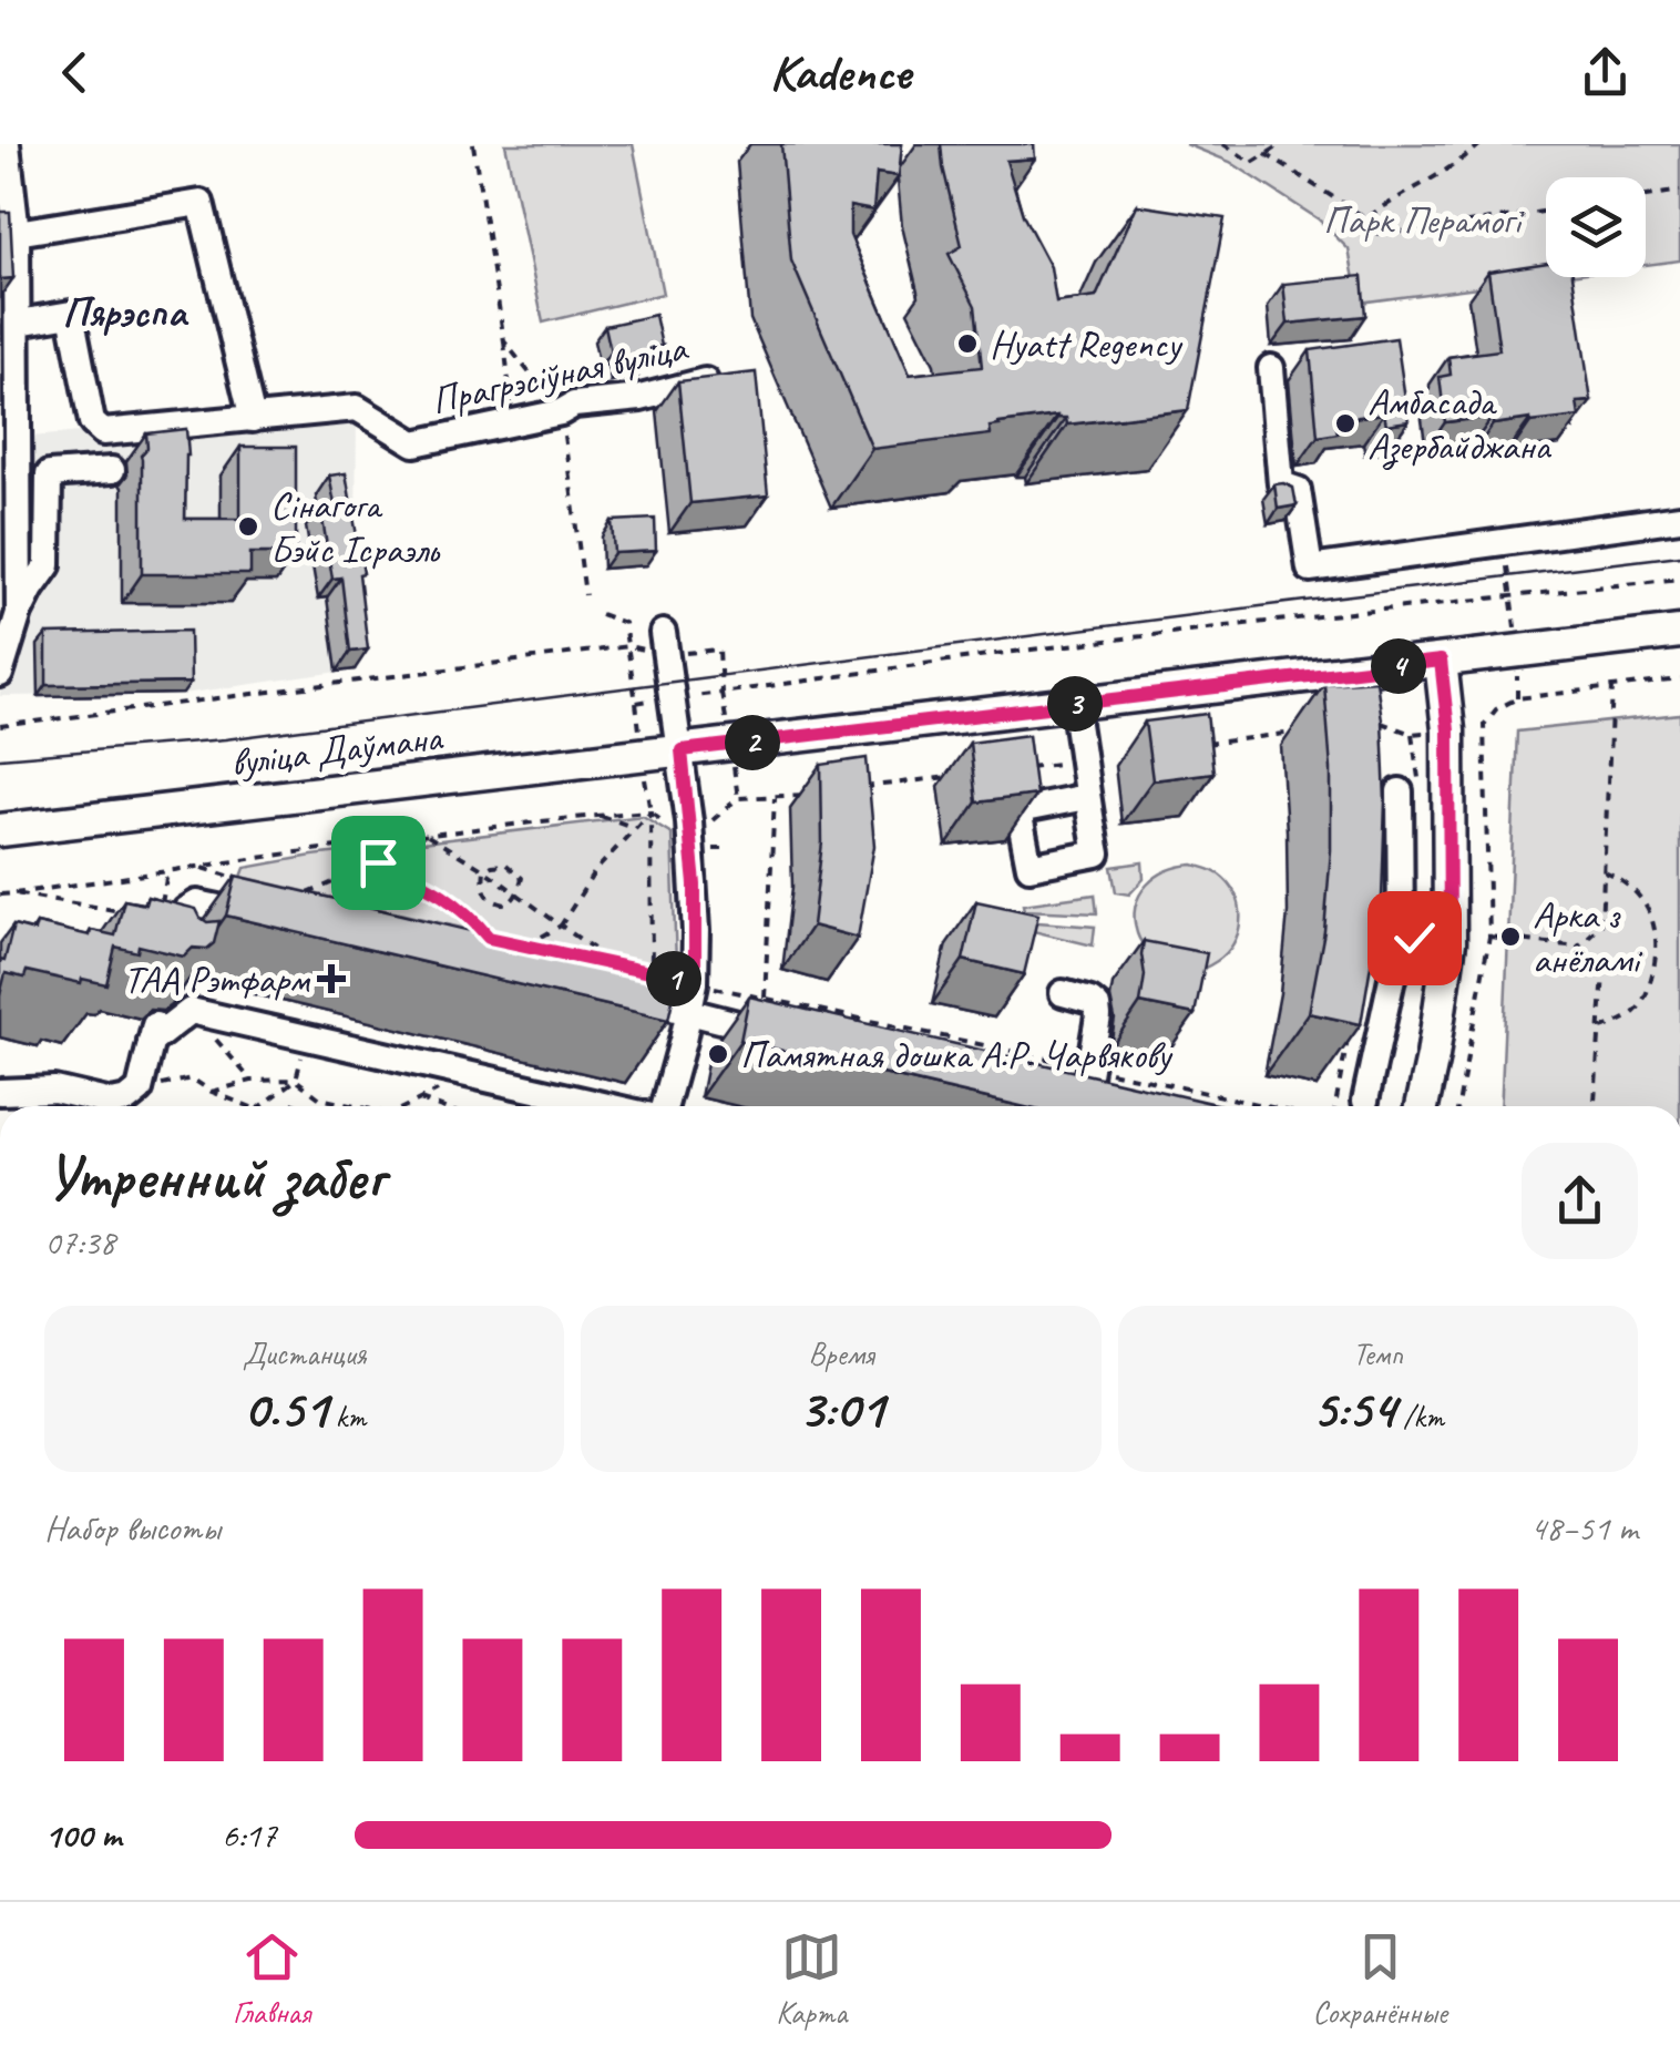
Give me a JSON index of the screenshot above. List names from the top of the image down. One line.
{"streets":{"main road":["вуліца Даўмана"],"street":["Прагрэсіўная вуліца"]},"districts":["Пярэспа"],"parks":["Парк Перамогі"],"places":{"other":["Hyatt Regency","Амбасада Азербайджана","Сінагога Бэйс Ісраэль","Арка з анёламі","Памятная дошка А.Р. Чарвякову"],"health":["ТАА Рэтфарм"]},"page":{"header":"Kadence","pins":["4","3","2","1"],"heading":["Утренний забег","07:38"],"stats":[["Дистанция","0.51 km"],["Время","3:01"],["Темп","5:54 /km"]],"chart":["Набор высоты","48–51 m"],"list":[{"name":"100 m","note":"6:17"}],"tabs":["Главная","Карта","Сохранённые"]}}
